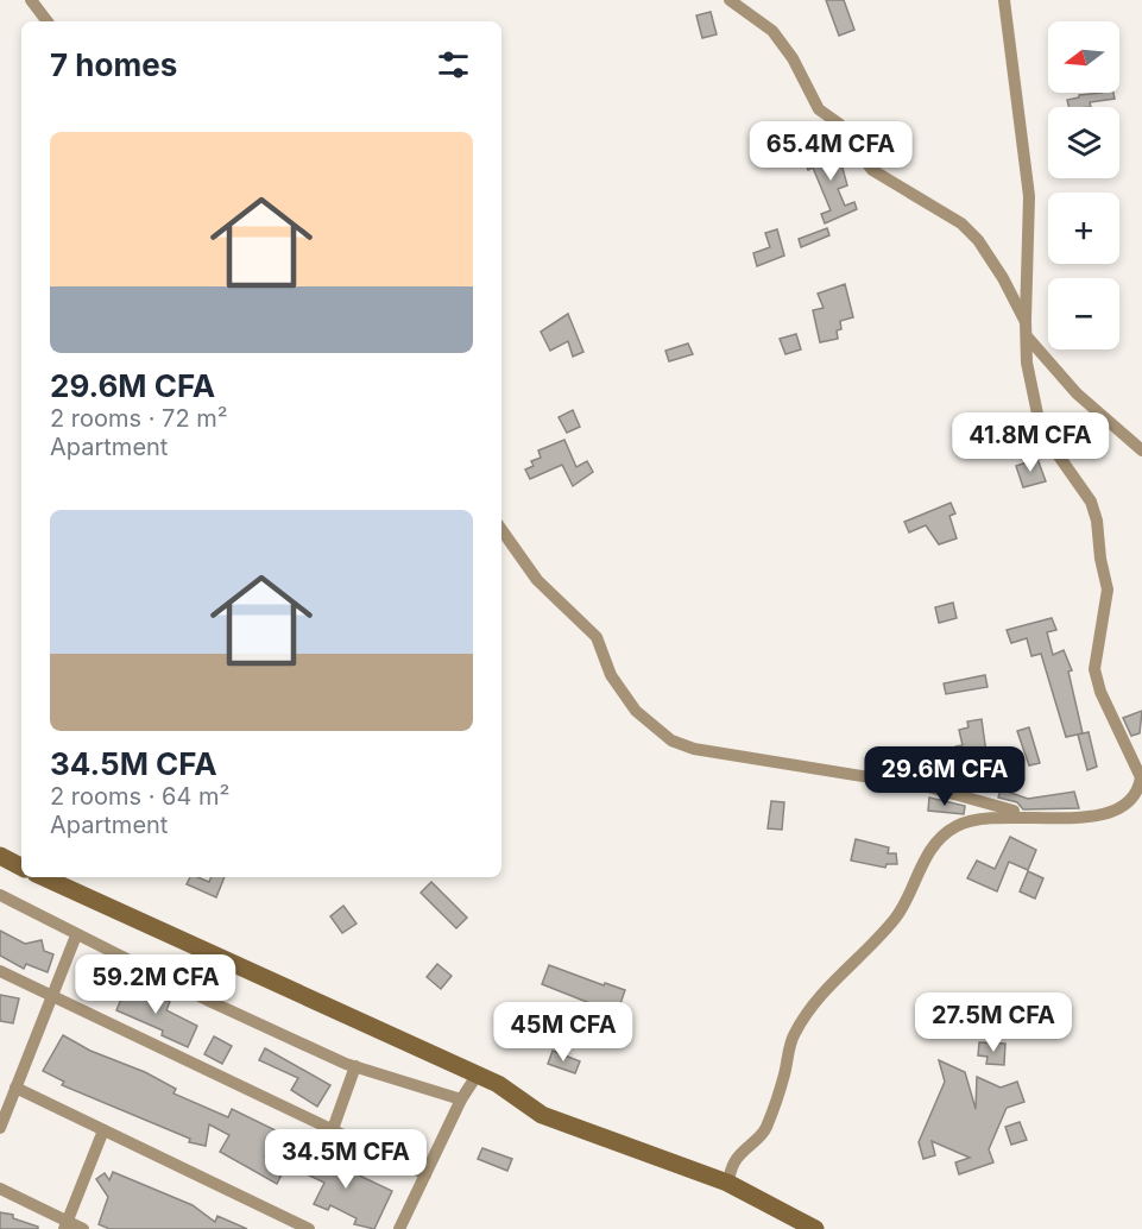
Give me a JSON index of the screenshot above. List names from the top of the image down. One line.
{"north":"left","page":{"map_buttons":["+","−"],"heading":"7 homes","list":[{"name":"29.6M CFA","note":"2 rooms · 72 m² · Apartment"},{"name":"34.5M CFA","note":"2 rooms · 64 m² · Apartment"}],"price":["65.4M CFA","41.8M CFA","29.6M CFA","59.2M CFA","27.5M CFA","45M CFA","34.5M CFA"]}}
